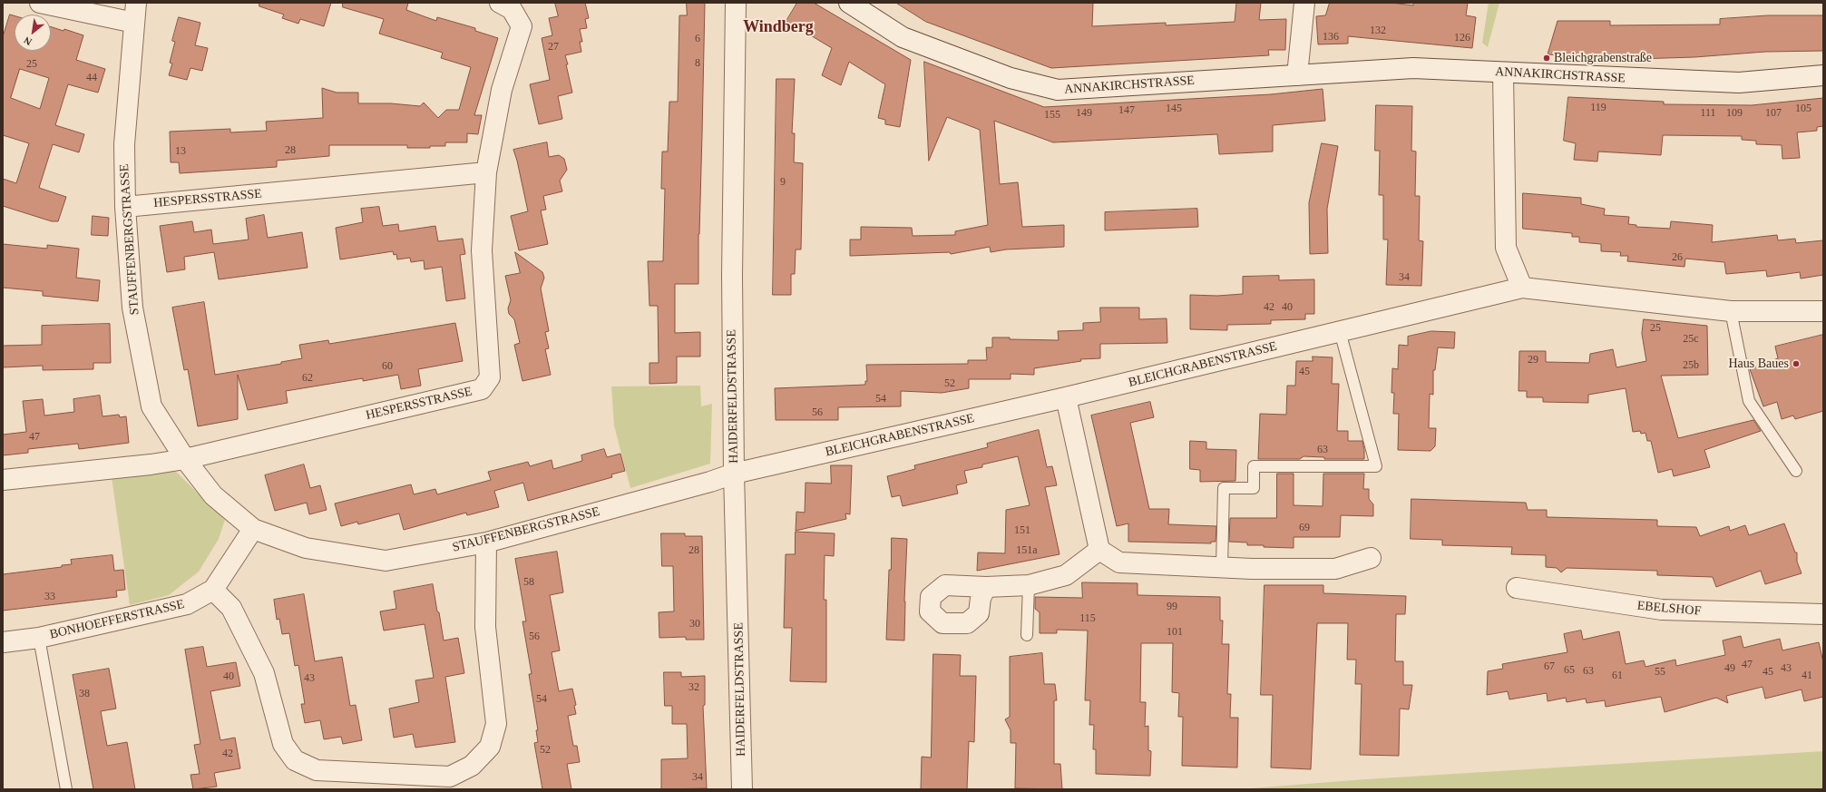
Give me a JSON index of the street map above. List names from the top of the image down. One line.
{"streets":{"street":["ANNAKIRCHSTRASSE","HESPERSSTRASSE","STAUFFENBERGSTRASSE","BLEICHGRABENSTRASSE","HAIDERFELDSTRASSE","EBELSHOF","BONHOEFFERSTRASSE"]},"crossings":[["HESPERSSTRASSE","STAUFFENBERGSTRASSE"],["STAUFFENBERGSTRASSE","BLEICHGRABENSTRASSE"],["STAUFFENBERGSTRASSE","HAIDERFELDSTRASSE"],["STAUFFENBERGSTRASSE","BONHOEFFERSTRASSE"],["BLEICHGRABENSTRASSE","HAIDERFELDSTRASSE"]],"districts":["Windberg"],"places":["Bleichgrabenstraße","Haus Baues"],"house_numbers":["132","136","126","6","27","8","25","44","119","145","105","147","149","111","109","107","155","28","13","9","26","34","42","40","25","25c","29","25b","60","45","62","52","54","56","47","63","69","151","28","151a","58","33","99","115","30","101","56","47","67","49","43","65","63","55","45","61","41","40","43","32","38","54","52","42","34"],"north":"bottom left"}
